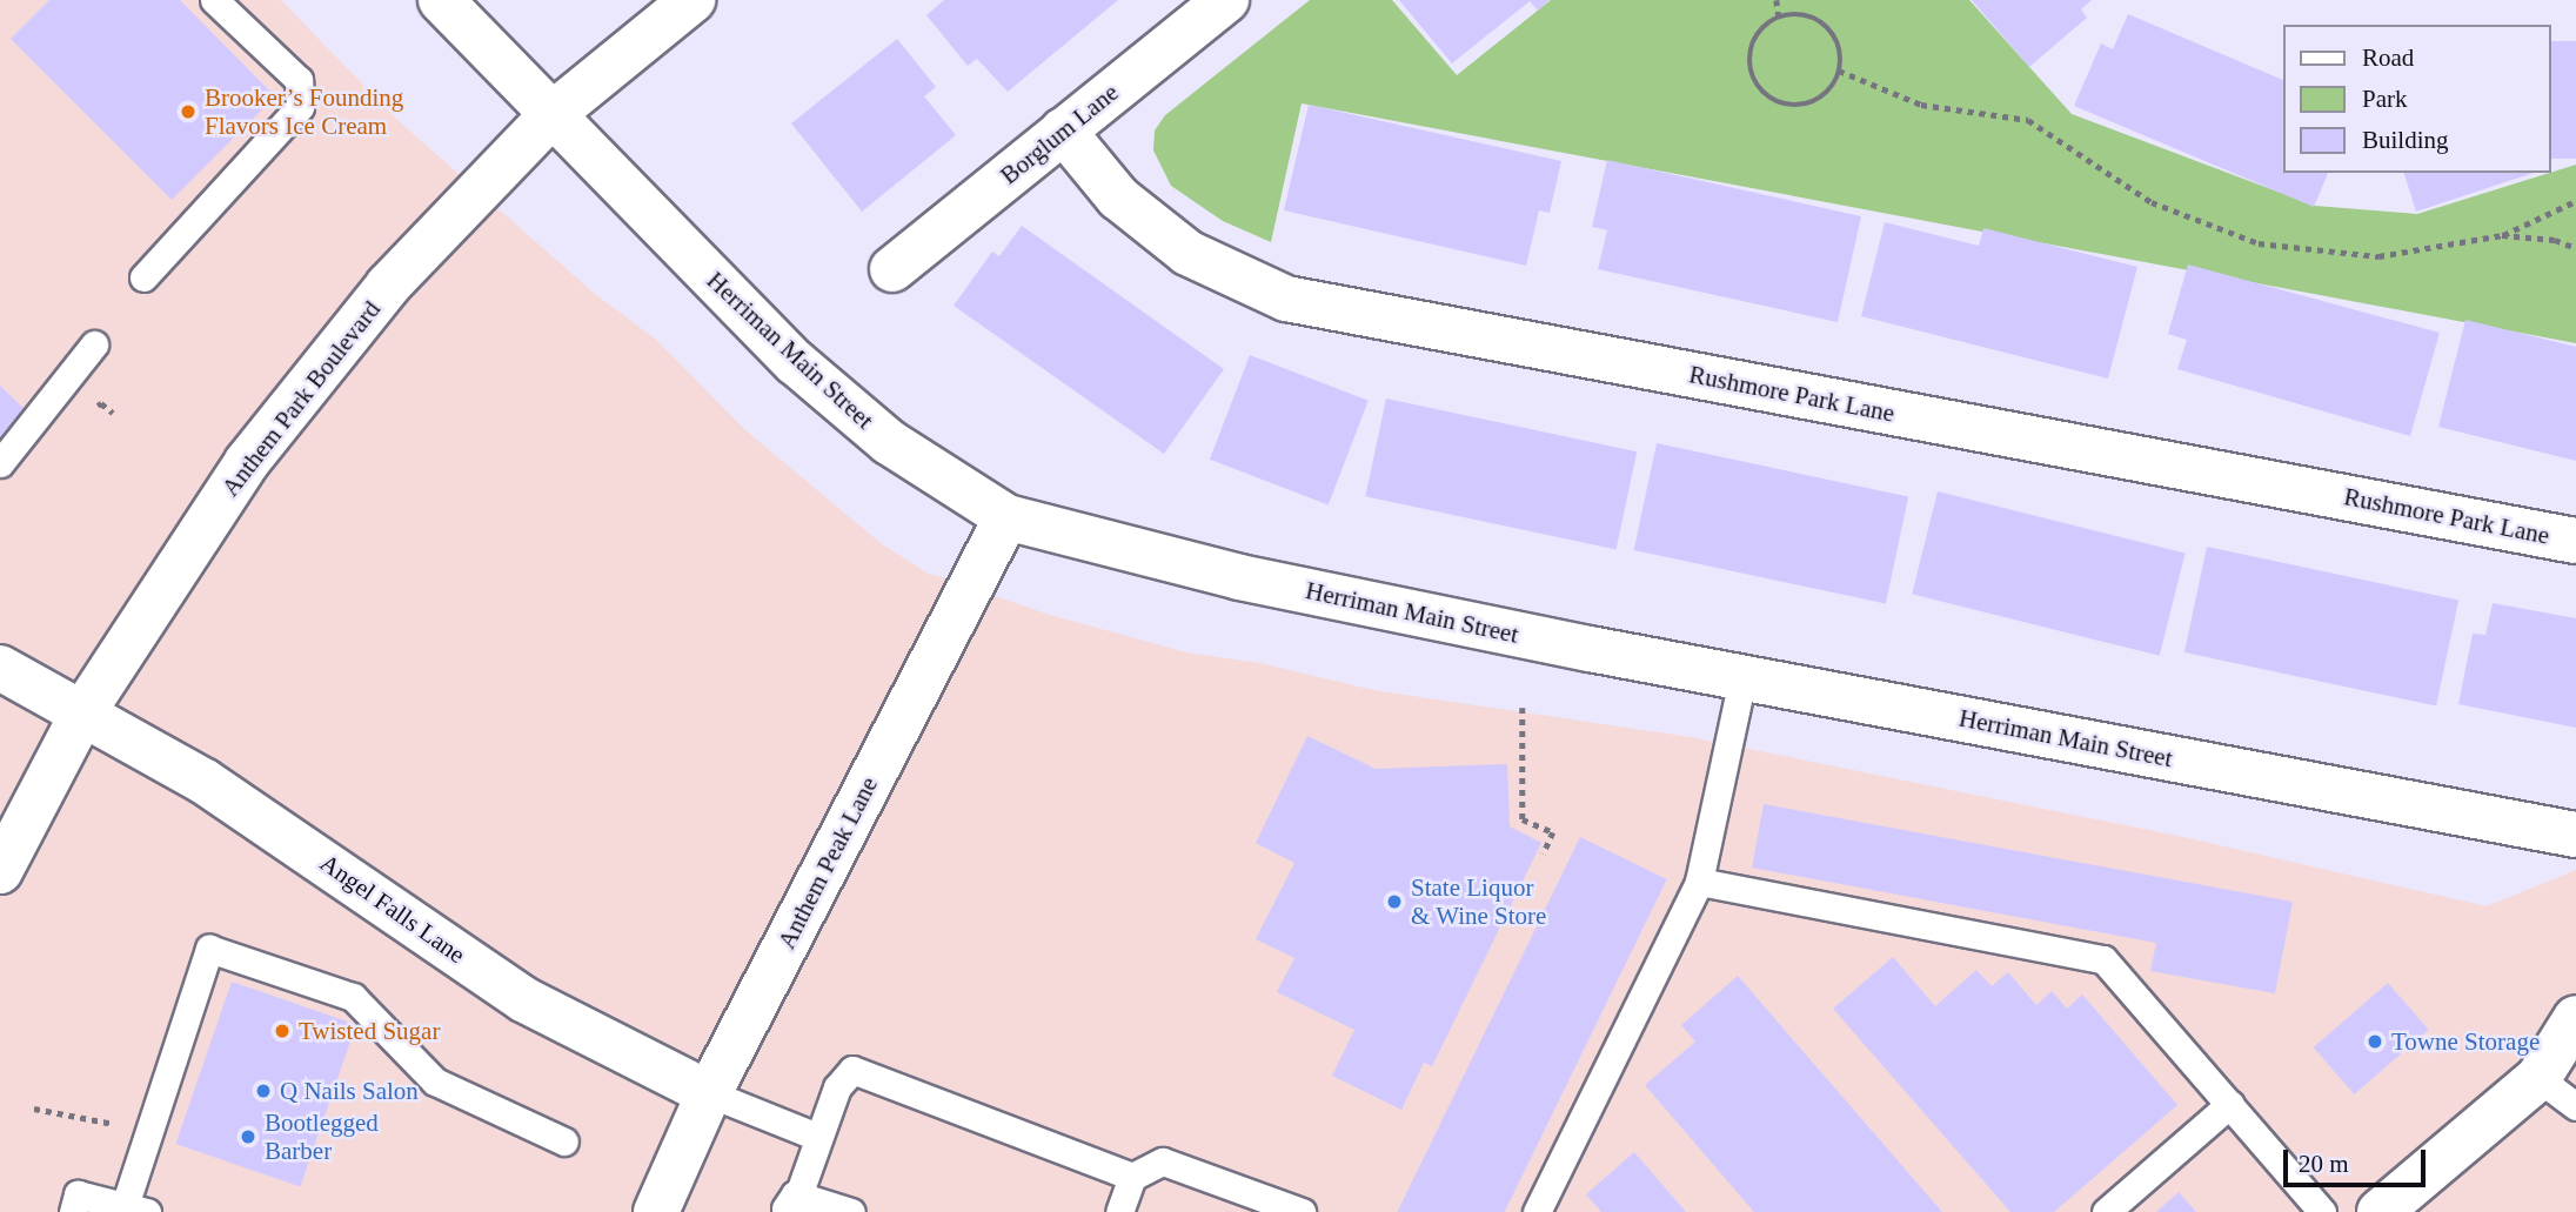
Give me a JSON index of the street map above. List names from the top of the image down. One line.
{"streets":{"street":["Borglum Lane","Herriman Main Street","Rushmore Park Lane","Anthem Park Boulevard","Anthem Peak Lane","Angel Falls Lane"]},"crossings":[["Borglum Lane","Rushmore Park Lane"],["Herriman Main Street","Anthem Park Boulevard"],["Herriman Main Street","Anthem Peak Lane"],["Anthem Park Boulevard","Angel Falls Lane"],["Anthem Peak Lane","Angel Falls Lane"]],"places":["Brooker’s Founding Flavors Ice Cream","State Liquor & Wine Store","Twisted Sugar","Towne Storage","Q Nails Salon","Bootlegged Barber"],"legend":["Road","Park","Building"],"scale_bar":"20 m"}
